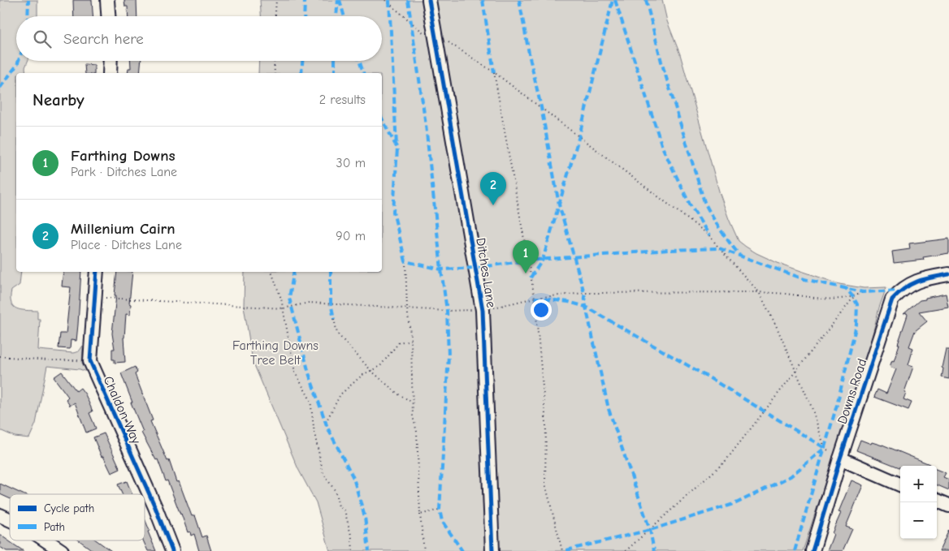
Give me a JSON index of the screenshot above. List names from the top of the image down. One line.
{"streets":{"street":["Ditches Lane","Downs Road","Chaldon Way"]},"parks":["Farthing Downs Tree Belt"],"legend":["Cycle path","Path"],"page":{"search":"Search here","heading":["Nearby","2 results"],"list":[{"mark":"1","name":"Farthing Downs","note":"Park · Ditches Lane","value":"30 m"},{"mark":"2","name":"Millenium Cairn","note":"Place · Ditches Lane","value":"90 m"}],"pins":["2","1"],"map_buttons":["+","−"]}}
